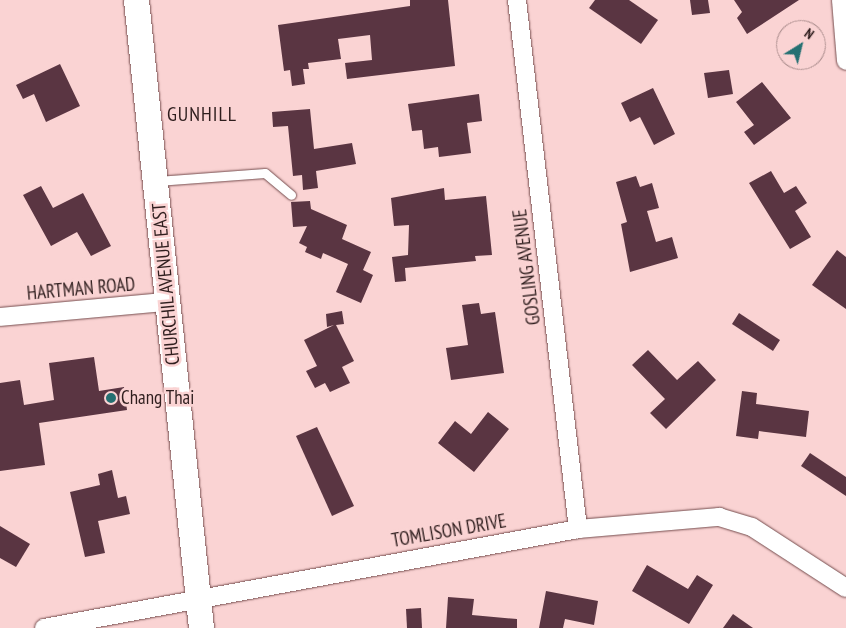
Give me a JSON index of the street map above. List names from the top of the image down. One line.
{"streets":{"main road":["CHURCHIL AVENUE EAST"],"street":["GOSLING AVENUE","HARTMAN ROAD","TOMLISON DRIVE"]},"crossings":[["GOSLING AVENUE","TOMLISON DRIVE"],["CHURCHIL AVENUE EAST","HARTMAN ROAD"],["CHURCHIL AVENUE EAST","TOMLISON DRIVE"]],"districts":["GUNHILL"],"places":["Chang Thai"],"north":"top right"}
